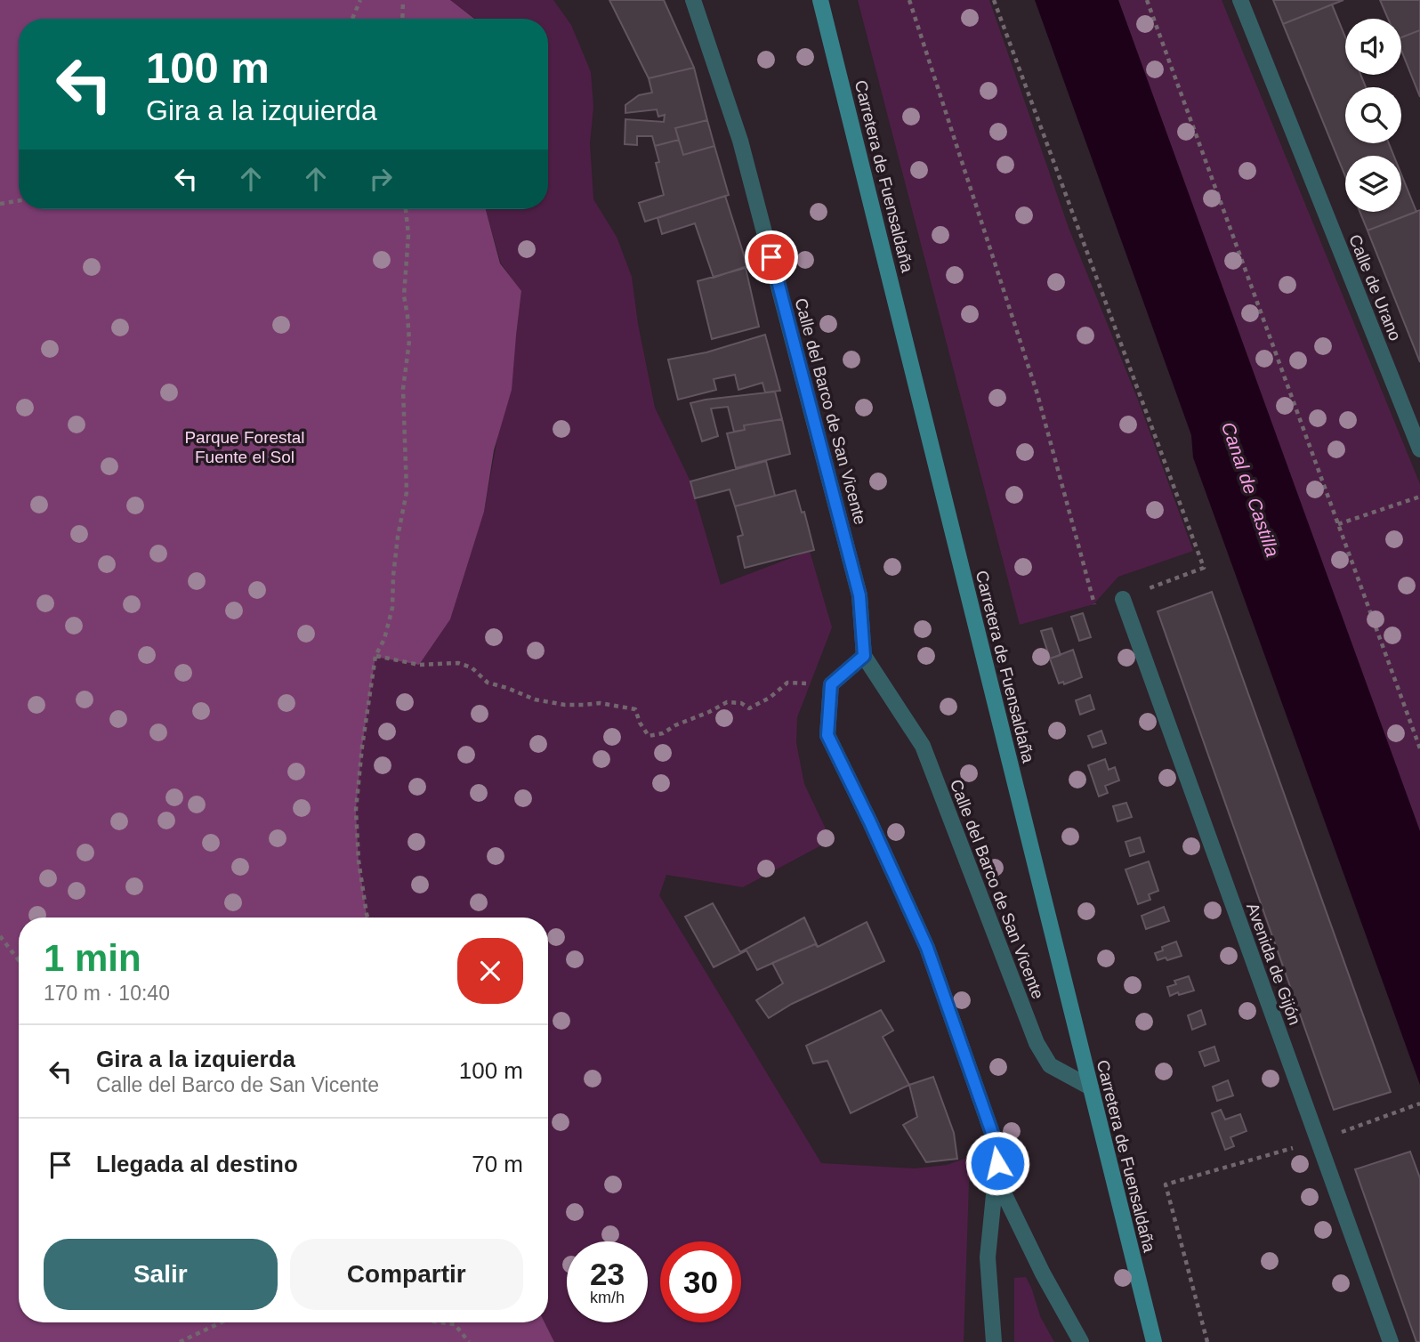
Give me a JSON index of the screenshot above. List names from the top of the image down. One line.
{"streets":{"main road":["Carretera de Fuensaldaña"],"street":["Calle de Urano","Calle del Barco de San Vicente","Avenida de Gijón"]},"crossings":[["Carretera de Fuensaldaña","Calle del Barco de San Vicente"]],"water":["Canal de Castilla"],"parks":["Parque Forestal Fuente el Sol"],"page":{"turn":["100 m","Gira a la izquierda"],"heading":["1 min","170 m · 10:40"],"list":[{"name":"Gira a la izquierda","note":"Calle del Barco de San Vicente","value":"100 m"},{"name":"Llegada al destino","value":"70 m"}],"buttons":["Salir","Compartir"],"speed":"23 km/h","limit":"30"}}
